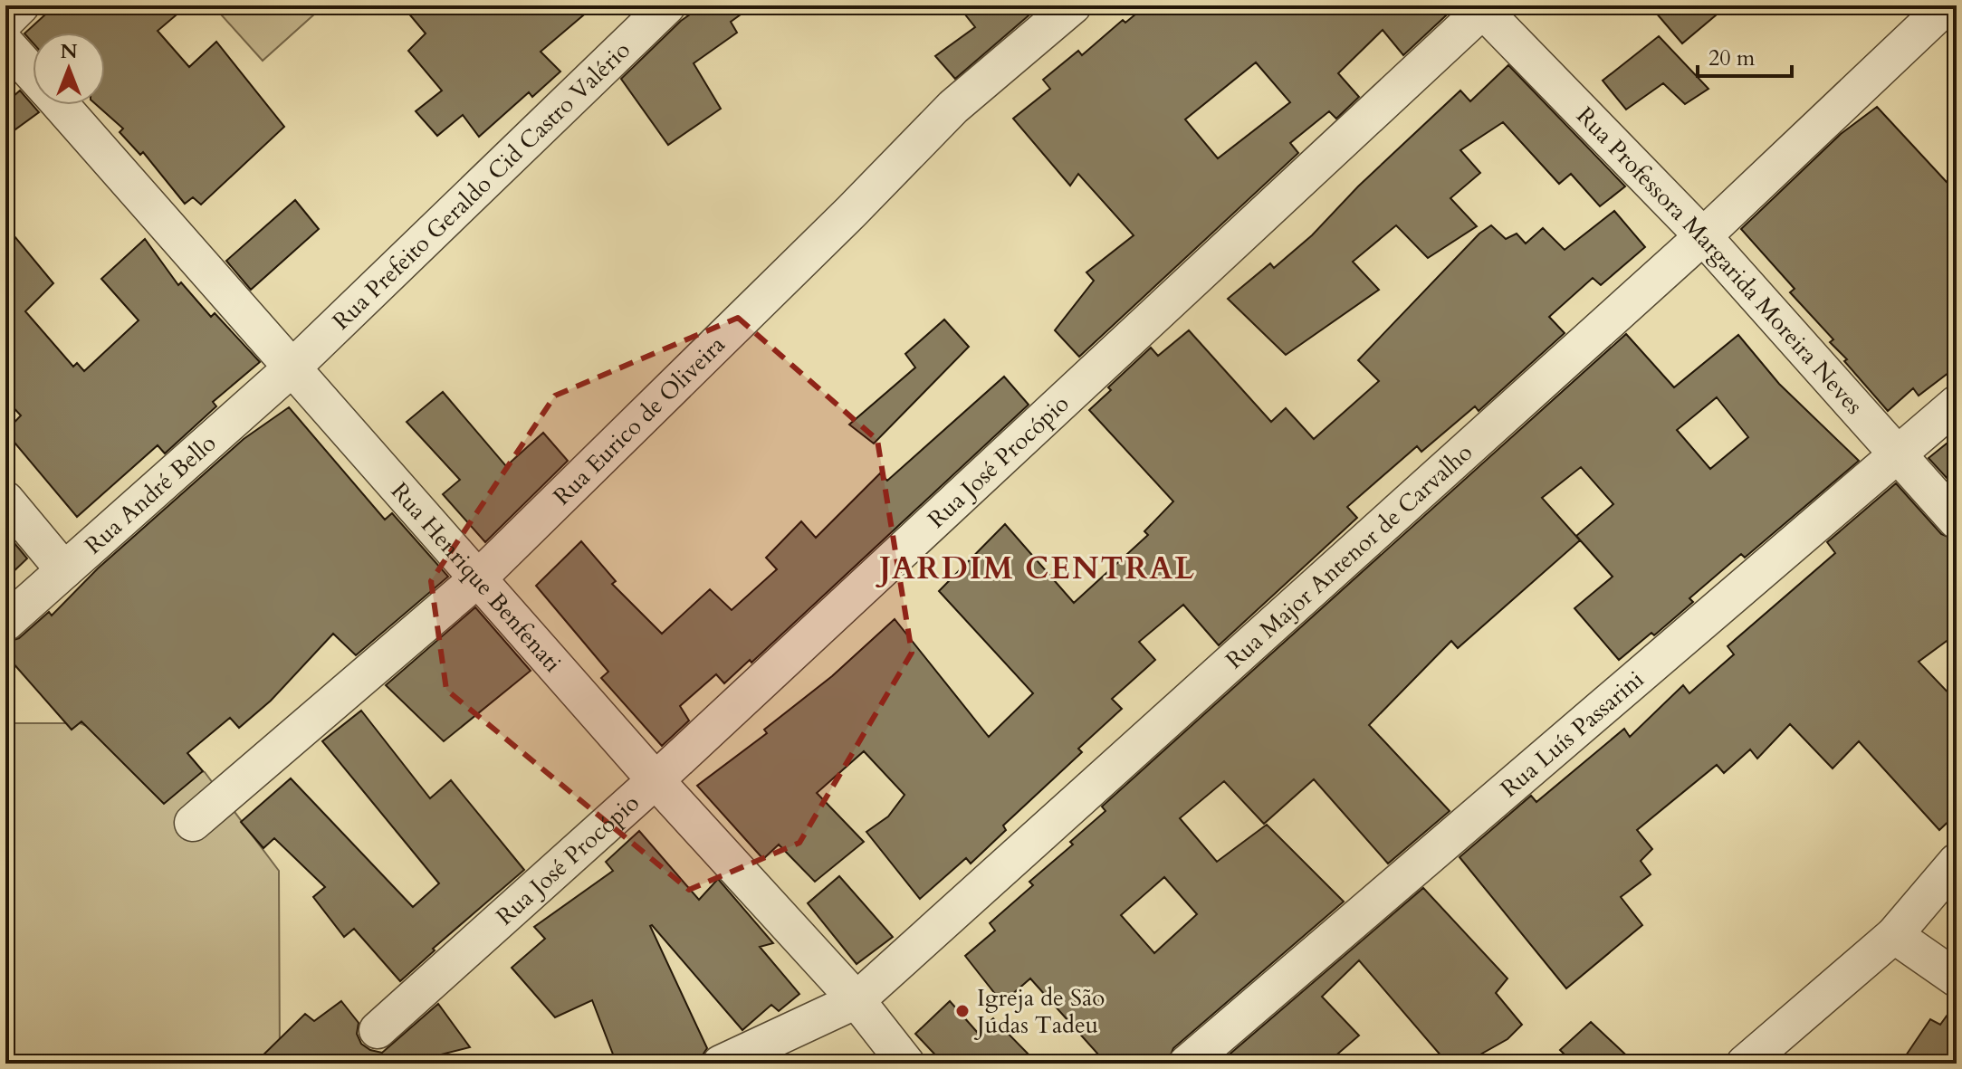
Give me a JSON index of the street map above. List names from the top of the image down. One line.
{"streets":{"street":["Rua Prefeito Geraldo Cid Castro Valério","Rua Professora Margarida Moreira Neves","Rua Eurico de Oliveira","Rua José Procópio","Rua André Bello","Rua Major Antenor de Carvalho","Rua Henrique Benfenati","Rua Luís Passarini"]},"crossings":[["Rua Prefeito Geraldo Cid Castro Valério","Rua André Bello"],["Rua Prefeito Geraldo Cid Castro Valério","Rua Henrique Benfenati"],["Rua Professora Margarida Moreira Neves","Rua José Procópio"],["Rua Professora Margarida Moreira Neves","Rua Major Antenor de Carvalho"],["Rua Professora Margarida Moreira Neves","Rua Luís Passarini"],["Rua Eurico de Oliveira","Rua Henrique Benfenati"],["Rua José Procópio","Rua Henrique Benfenati"],["Rua André Bello","Rua Henrique Benfenati"],["Rua Major Antenor de Carvalho","Rua Henrique Benfenati"]],"districts":["JARDIM CENTRAL"],"places":["Igreja de São Judas Tadeu"],"scale_bar":"20 m","north":"top"}
